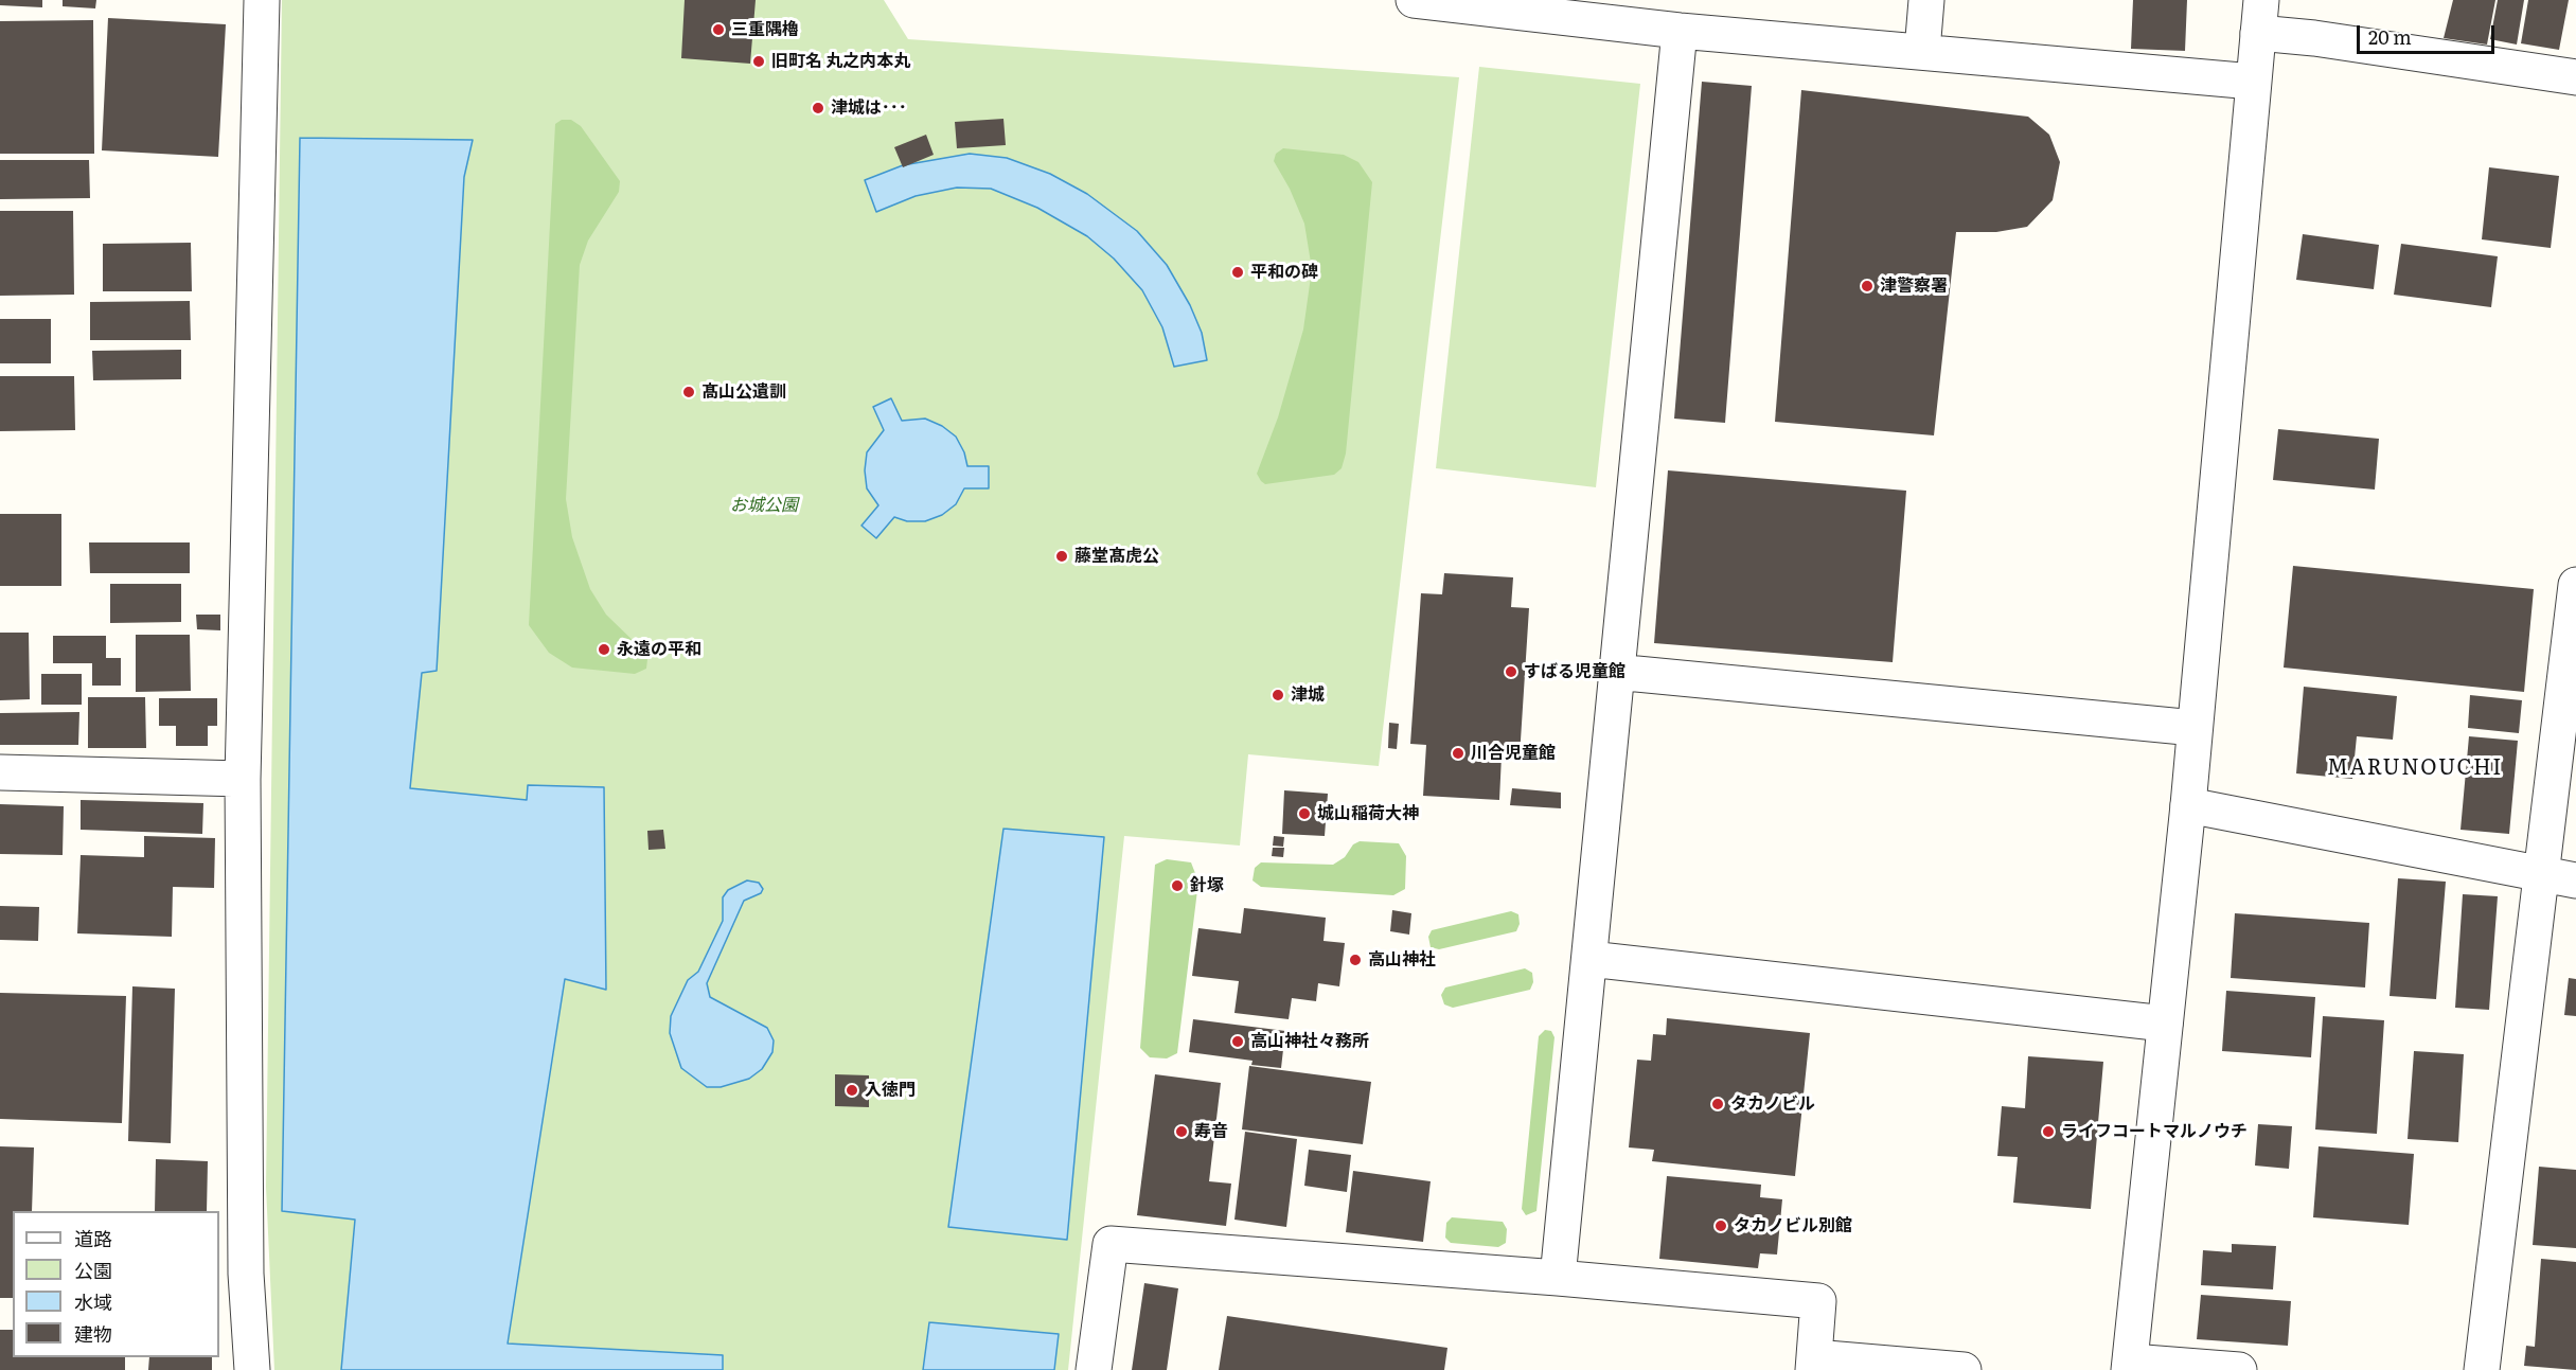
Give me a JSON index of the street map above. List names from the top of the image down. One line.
{"districts":["MARUNOUCHI"],"parks":["お城公園"],"places":["三重隅櫓","旧町名 丸之内本丸","津城は･･･","平和の碑","津警察署","髙山公遺訓","藤堂髙虎公","永遠の平和","すばる児童館","津城","川合児童館","城山稲荷大神","針塚","高山神社","高山神社々務所","入徳門","タカノビル","寿音","ライフコートマルノウチ","タカノビル別館"],"legend":["道路","公園","水域","建物"],"scale_bar":"20 m"}
